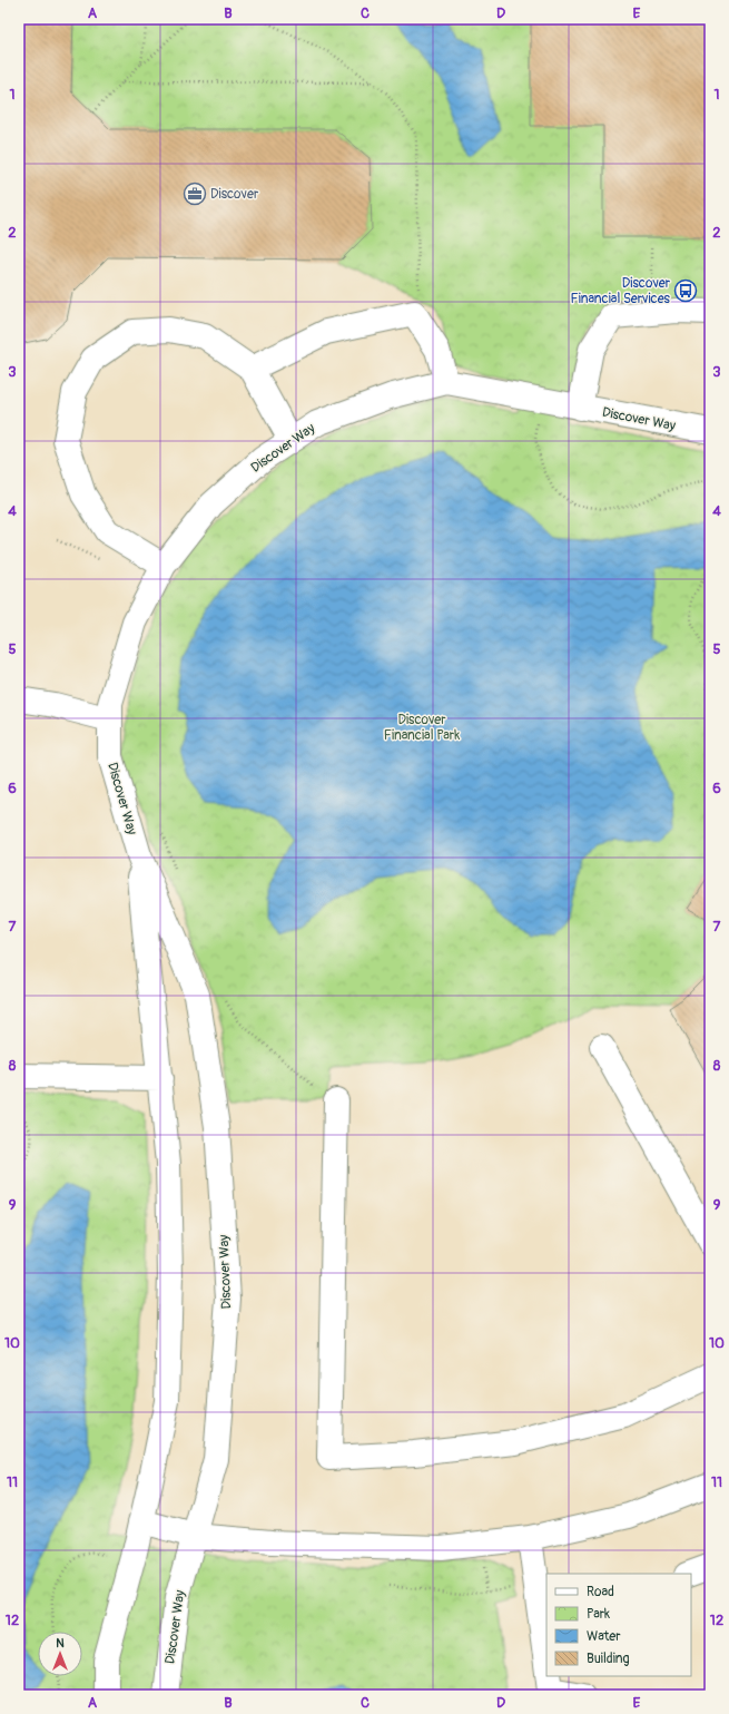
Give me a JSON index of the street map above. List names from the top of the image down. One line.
{"streets":{"street":["Discover Way"]},"parks":["Discover Financial Park"],"places":{"office":["Discover"],"bus stop":["Discover Financial Services"]},"legend":["Road","Park","Water","Building"],"north":"top","grid":{"columns":["A","B","C","D","E"],"rows":["1","2","3","4","5","6","7","8","9","10","11","12"]}}
